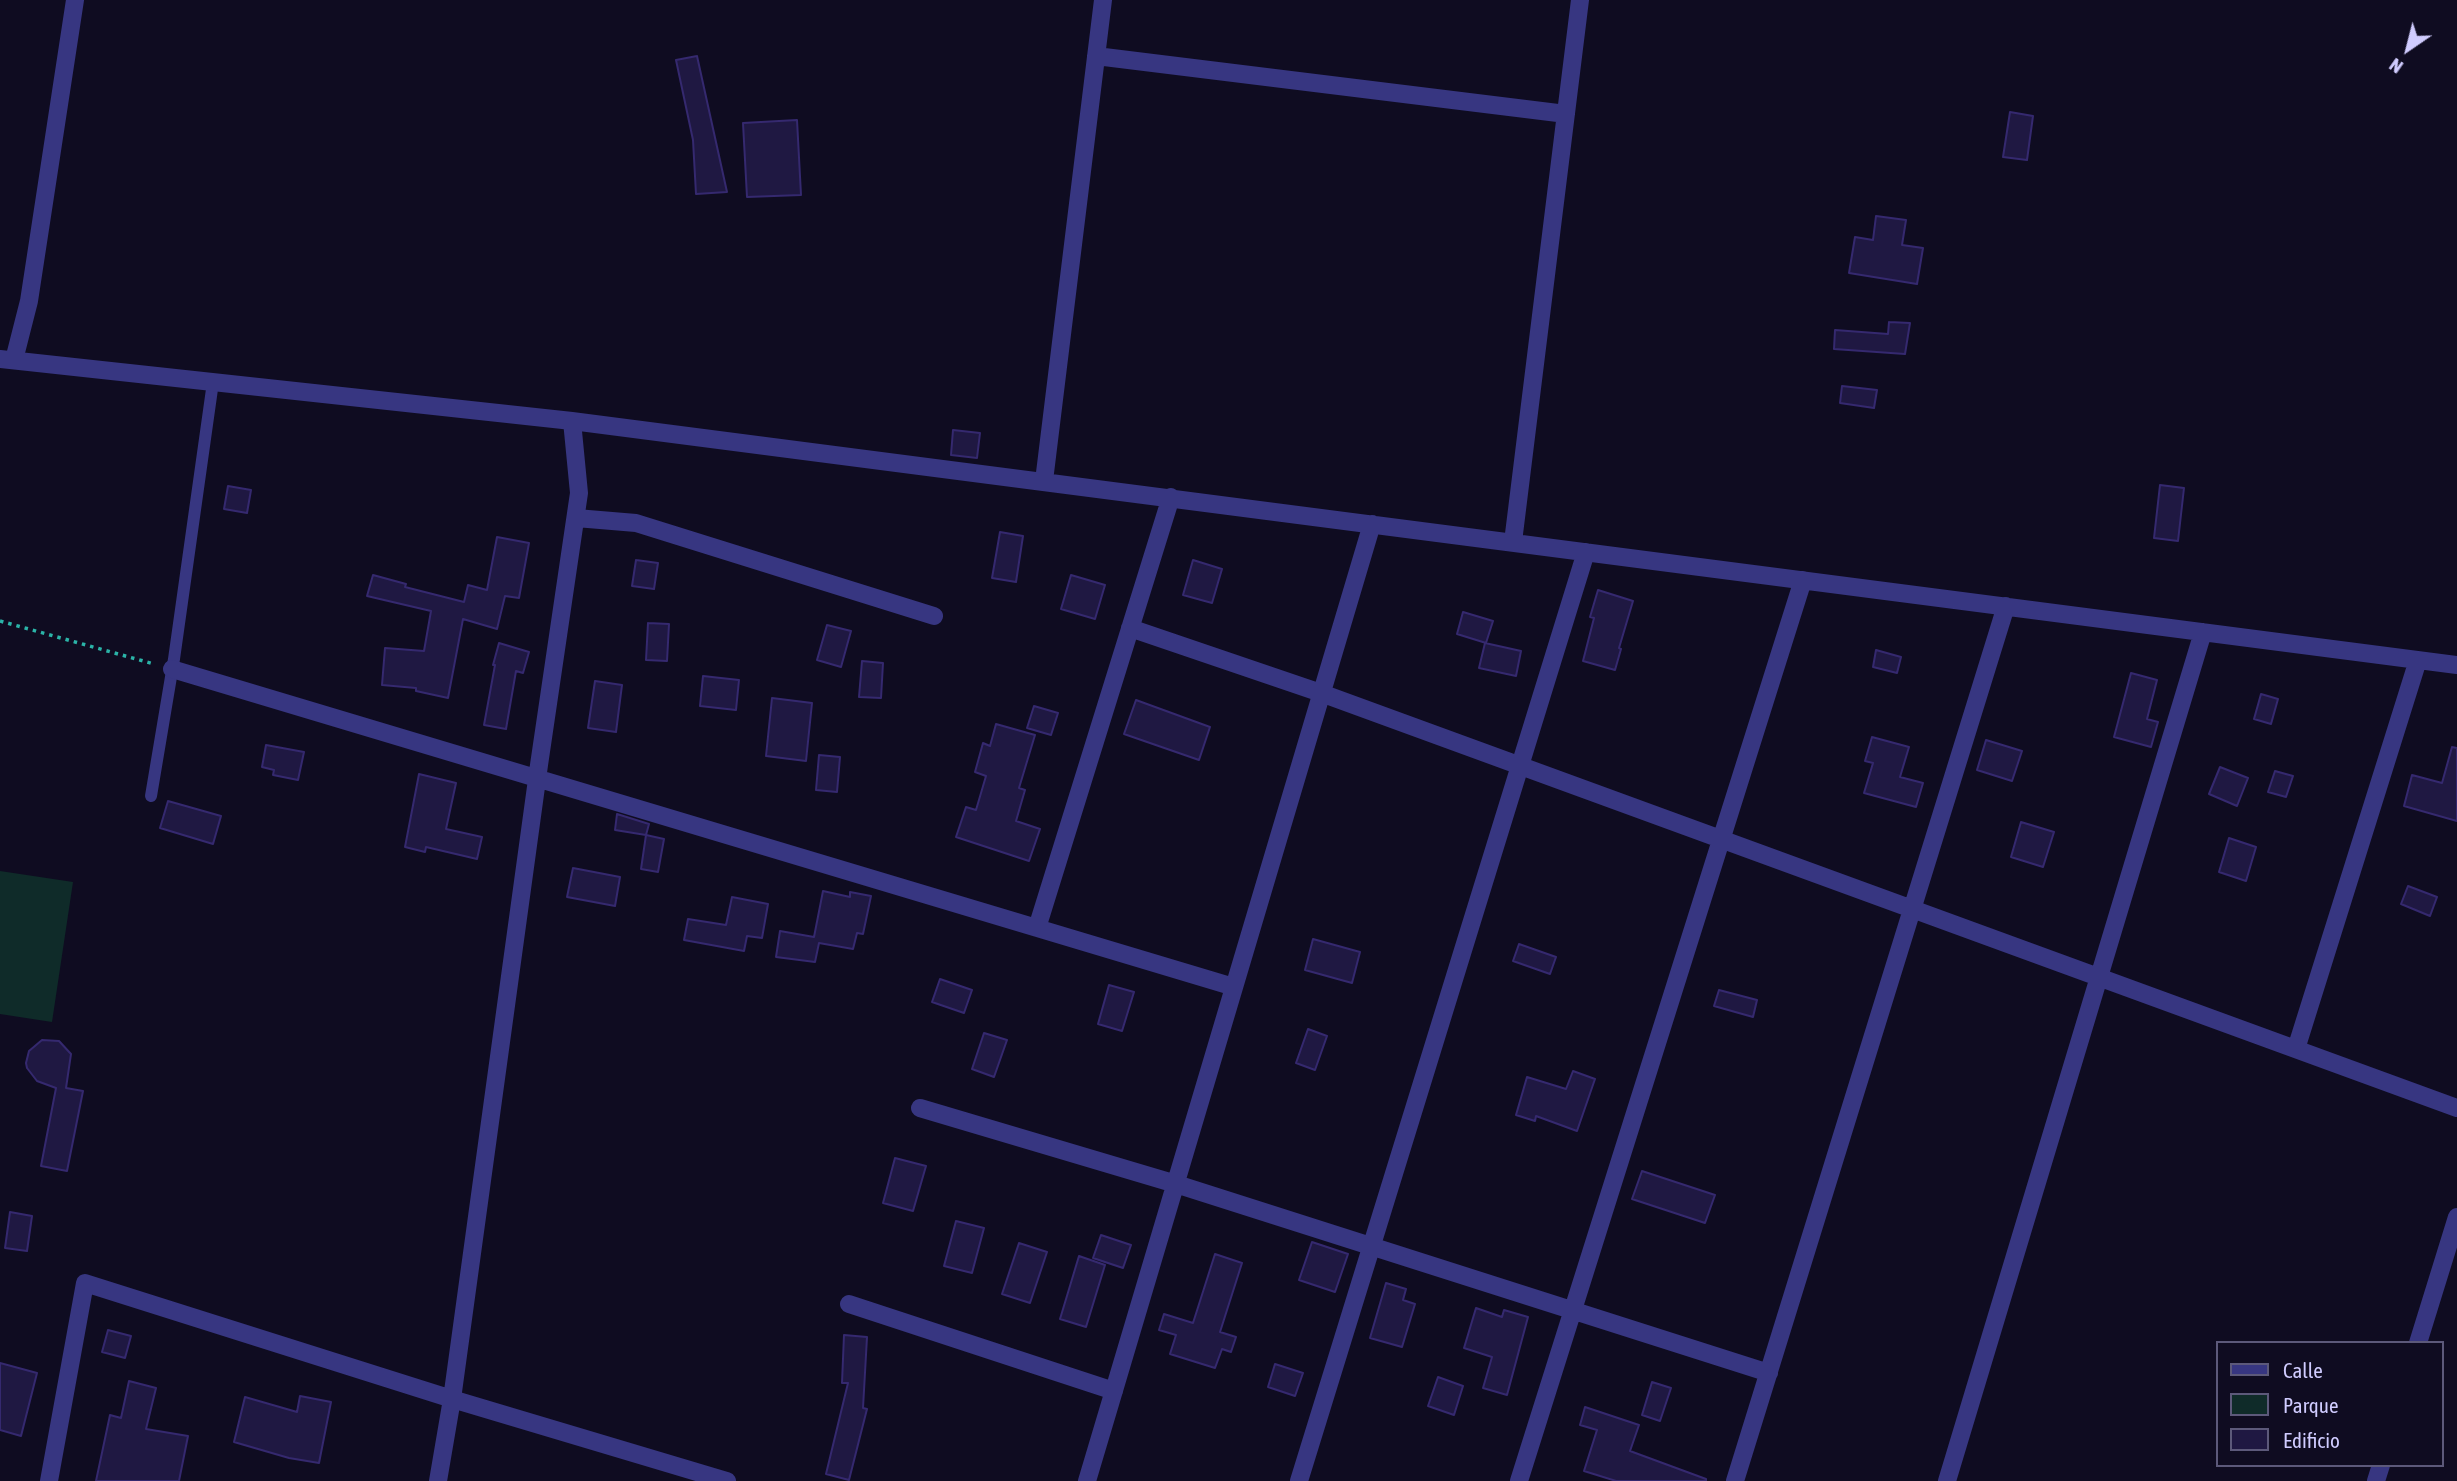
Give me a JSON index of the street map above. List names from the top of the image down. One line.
{"legend":["Calle","Parque","Edificio"],"north":"bottom left"}
